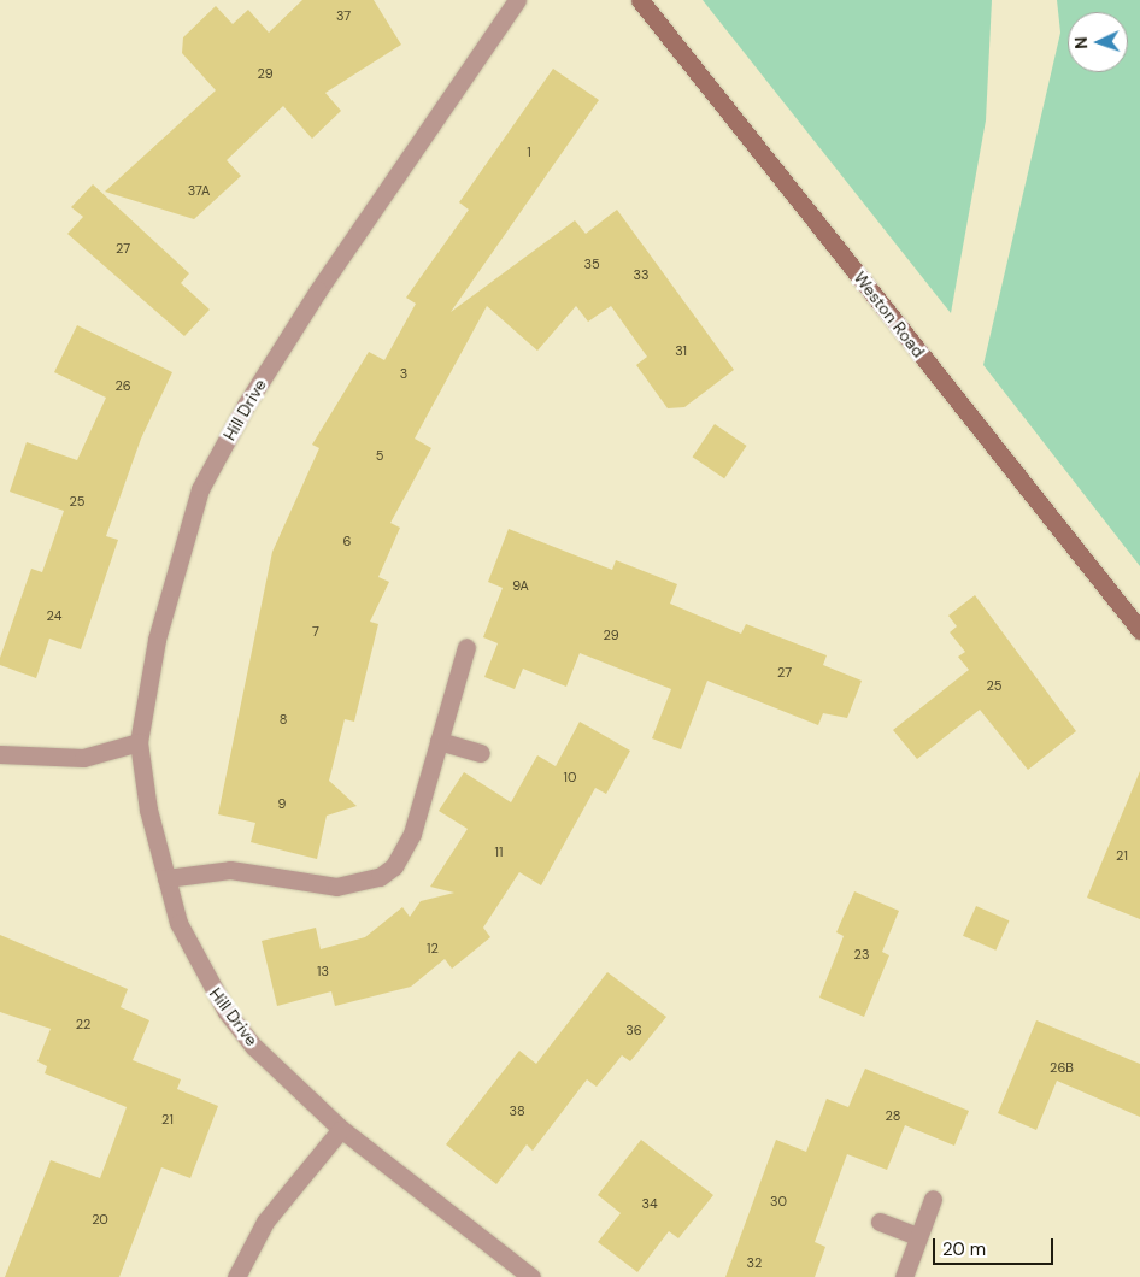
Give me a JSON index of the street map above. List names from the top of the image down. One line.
{"streets":{"main road":["Weston Road"],"street":["Hill Drive"]},"house_numbers":["37","29","1","37A","27","35","33","31","3","26","5","25","6","9A","24","7","29","27","25","8","10","9","11","21","12","23","13","22","36","26B","38","28","21","30","34","20","32"],"scale_bar":"20 m","north":"left"}
